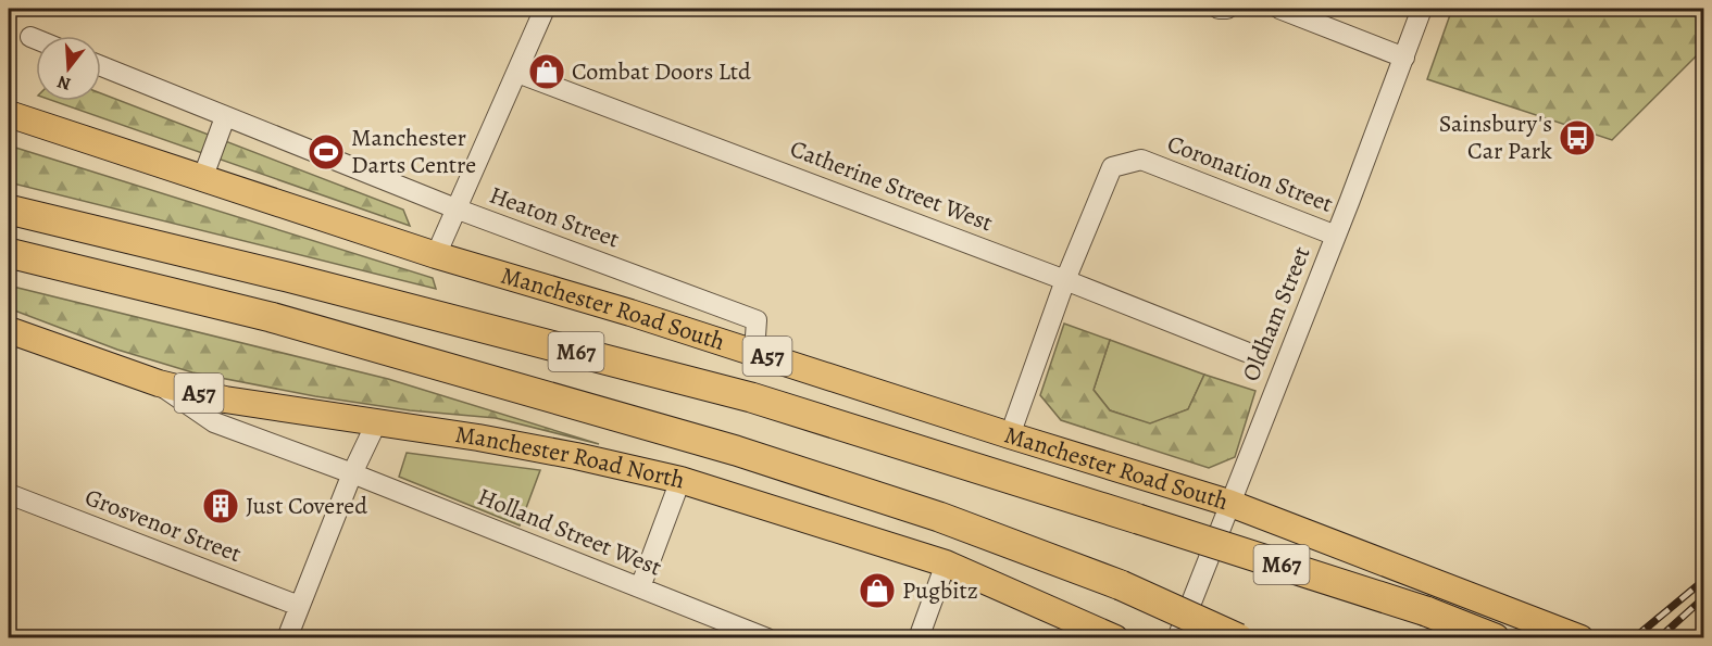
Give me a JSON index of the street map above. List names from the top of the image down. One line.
{"streets":{"highway":["M67"],"main road":["Manchester Road South","A57","Manchester Road North"],"street":["Coronation Street","Catherine Street West","Heaton Street","Oldham Street","Grosvenor Street","Holland Street West"]},"crossings":[["Coronation Street","Catherine Street West"],["Coronation Street","Oldham Street"],["Heaton Street","Manchester Road South"],["Manchester Road South","Oldham Street"],["Manchester Road North","Holland Street West"]],"places":{"shop":["Combat Doors Ltd","Pugbitz"],"bus stop":["Sainsbury's Car Park"],"sports":["Manchester Darts Centre"],"building":["Just Covered"]},"north":"bottom"}
